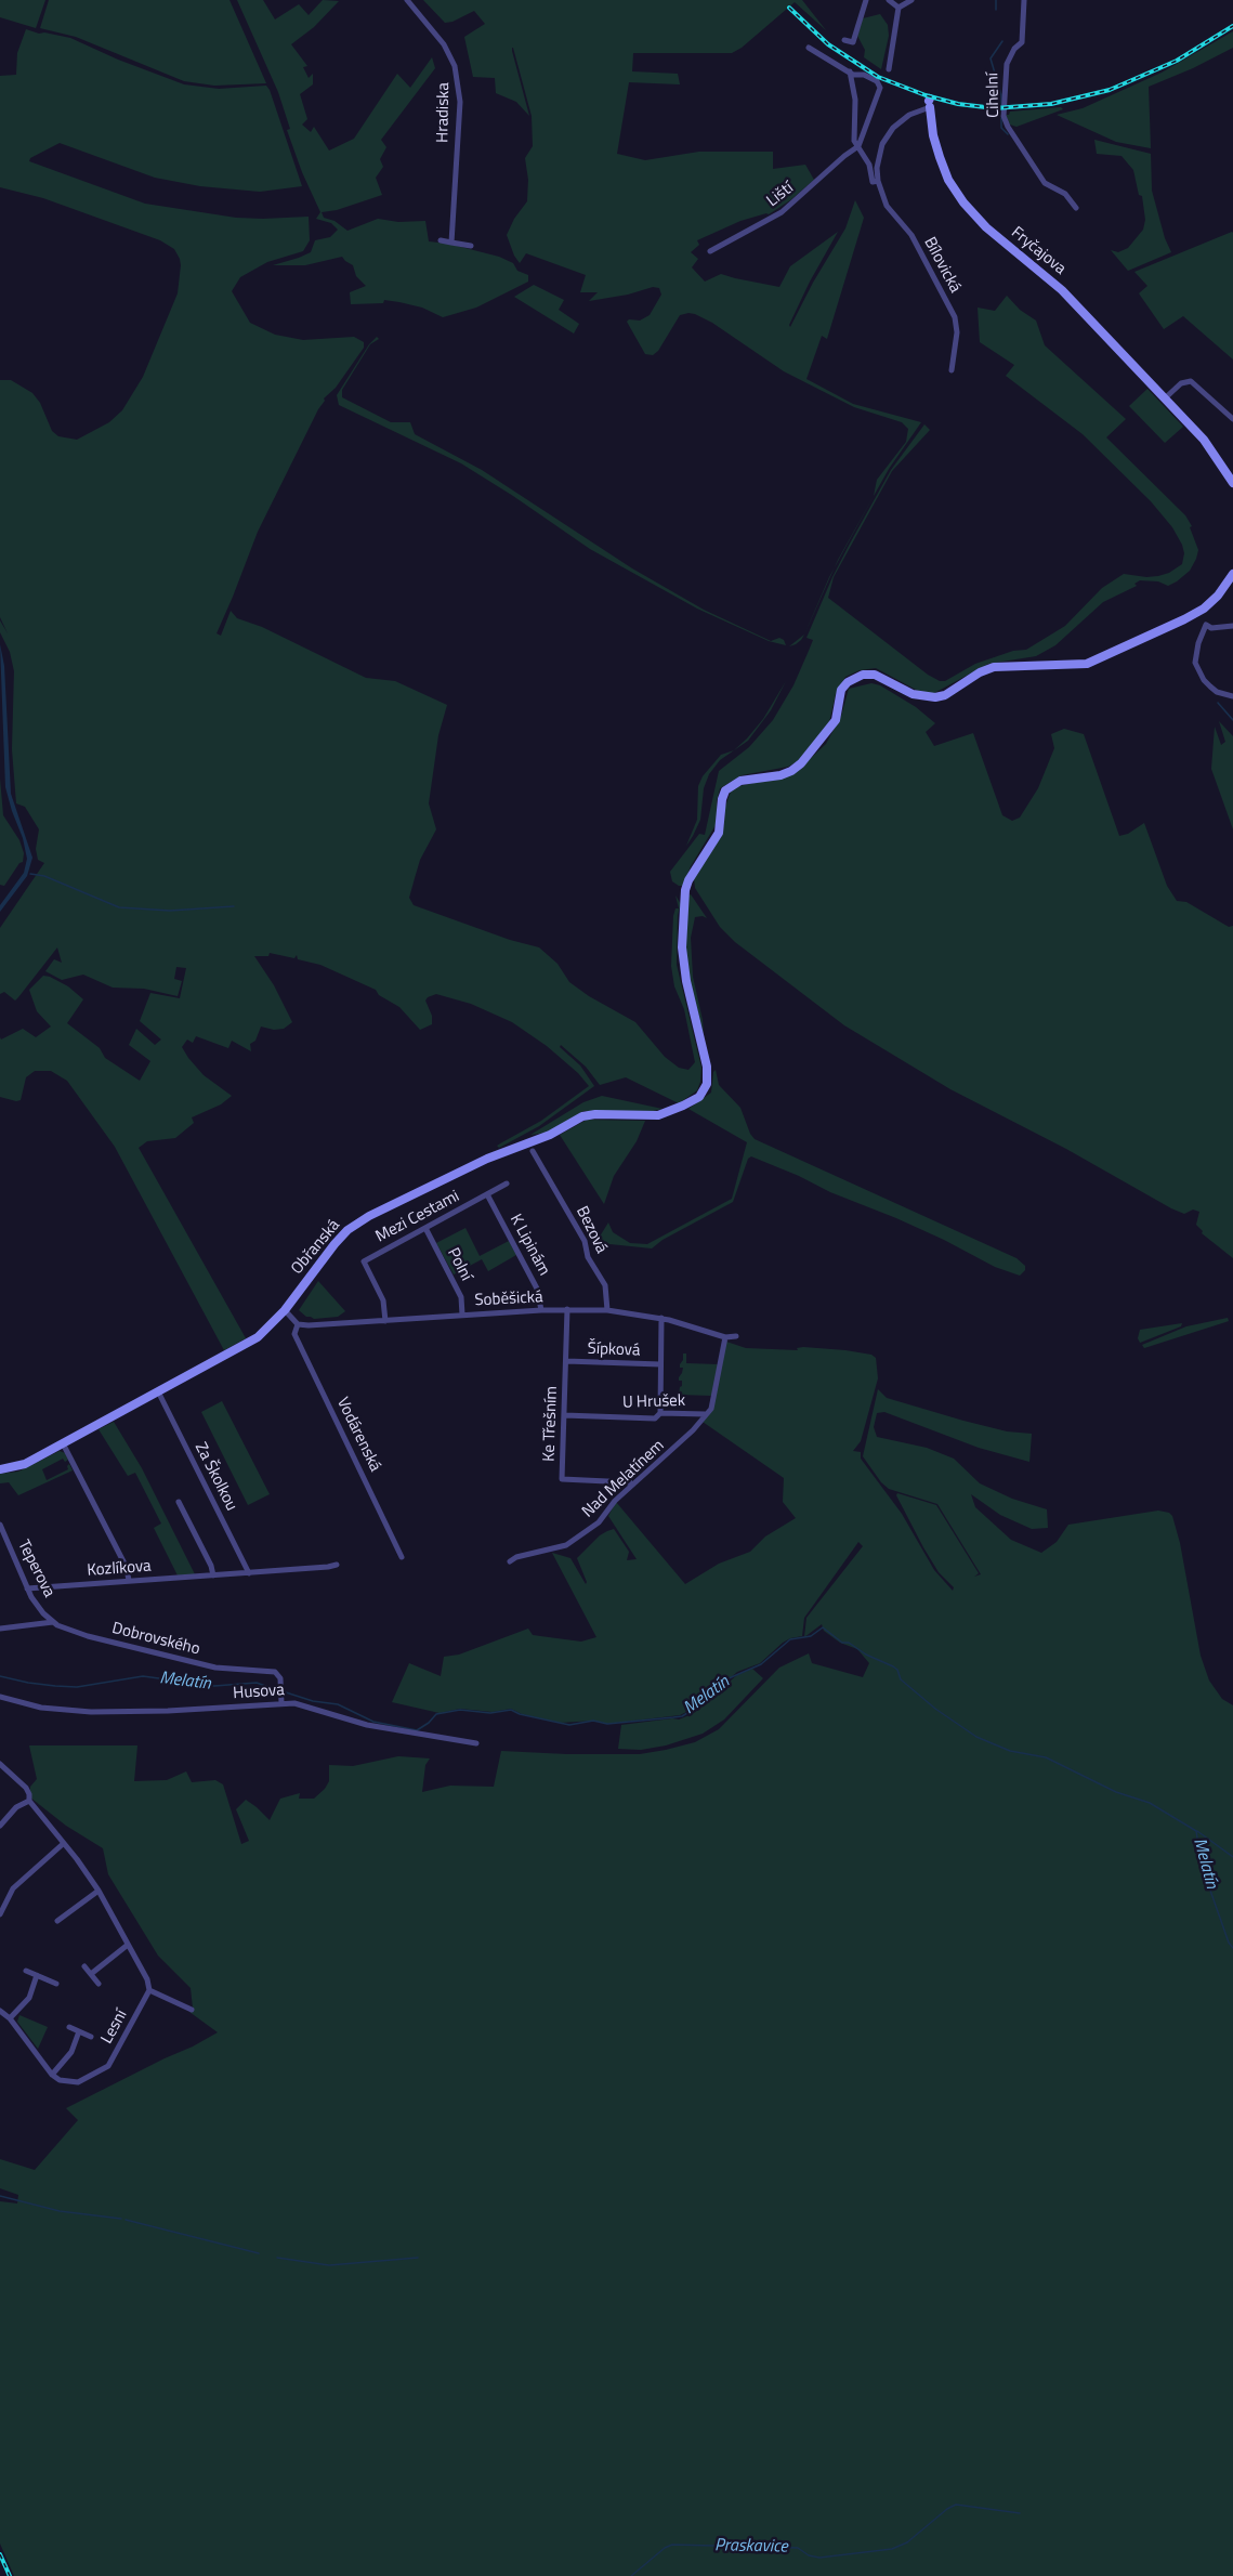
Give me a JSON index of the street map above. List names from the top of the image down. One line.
{"streets":{"main road":["Fryčajova","Obřanská"],"street":["Cihelní","Hradiska","Liští","Bílovická","Mezi Cestami","Bezová","K Lipinám","Polní","Soběšická","Šípková","U Hrušek","Ke Třešním","Vodárenská","Za Školkou","Nad Melatínem","Teperova","Kozlíkova","Dobrovského","Husova","Lesní"]},"crossings":[["Liští","Bílovická"],["Fryčajova","Bílovická"],["Mezi Cestami","K Lipinám"],["Mezi Cestami","Polní"],["Mezi Cestami","Soběšická"],["Bezová","Soběšická"],["K Lipinám","Soběšická"],["Obřanská","Za Školkou"],["Polní","Soběšická"],["Soběšická","Ke Třešním"],["Soběšická","Vodárenská"],["Soběšická","Nad Melatínem"],["Šípková","Ke Třešním"],["U Hrušek","Ke Třešním"],["U Hrušek","Nad Melatínem"],["Za Školkou","Kozlíkova"],["Teperova","Kozlíkova"],["Teperova","Dobrovského"],["Dobrovského","Husova"]],"water":["Melatín","Praskavice"]}
